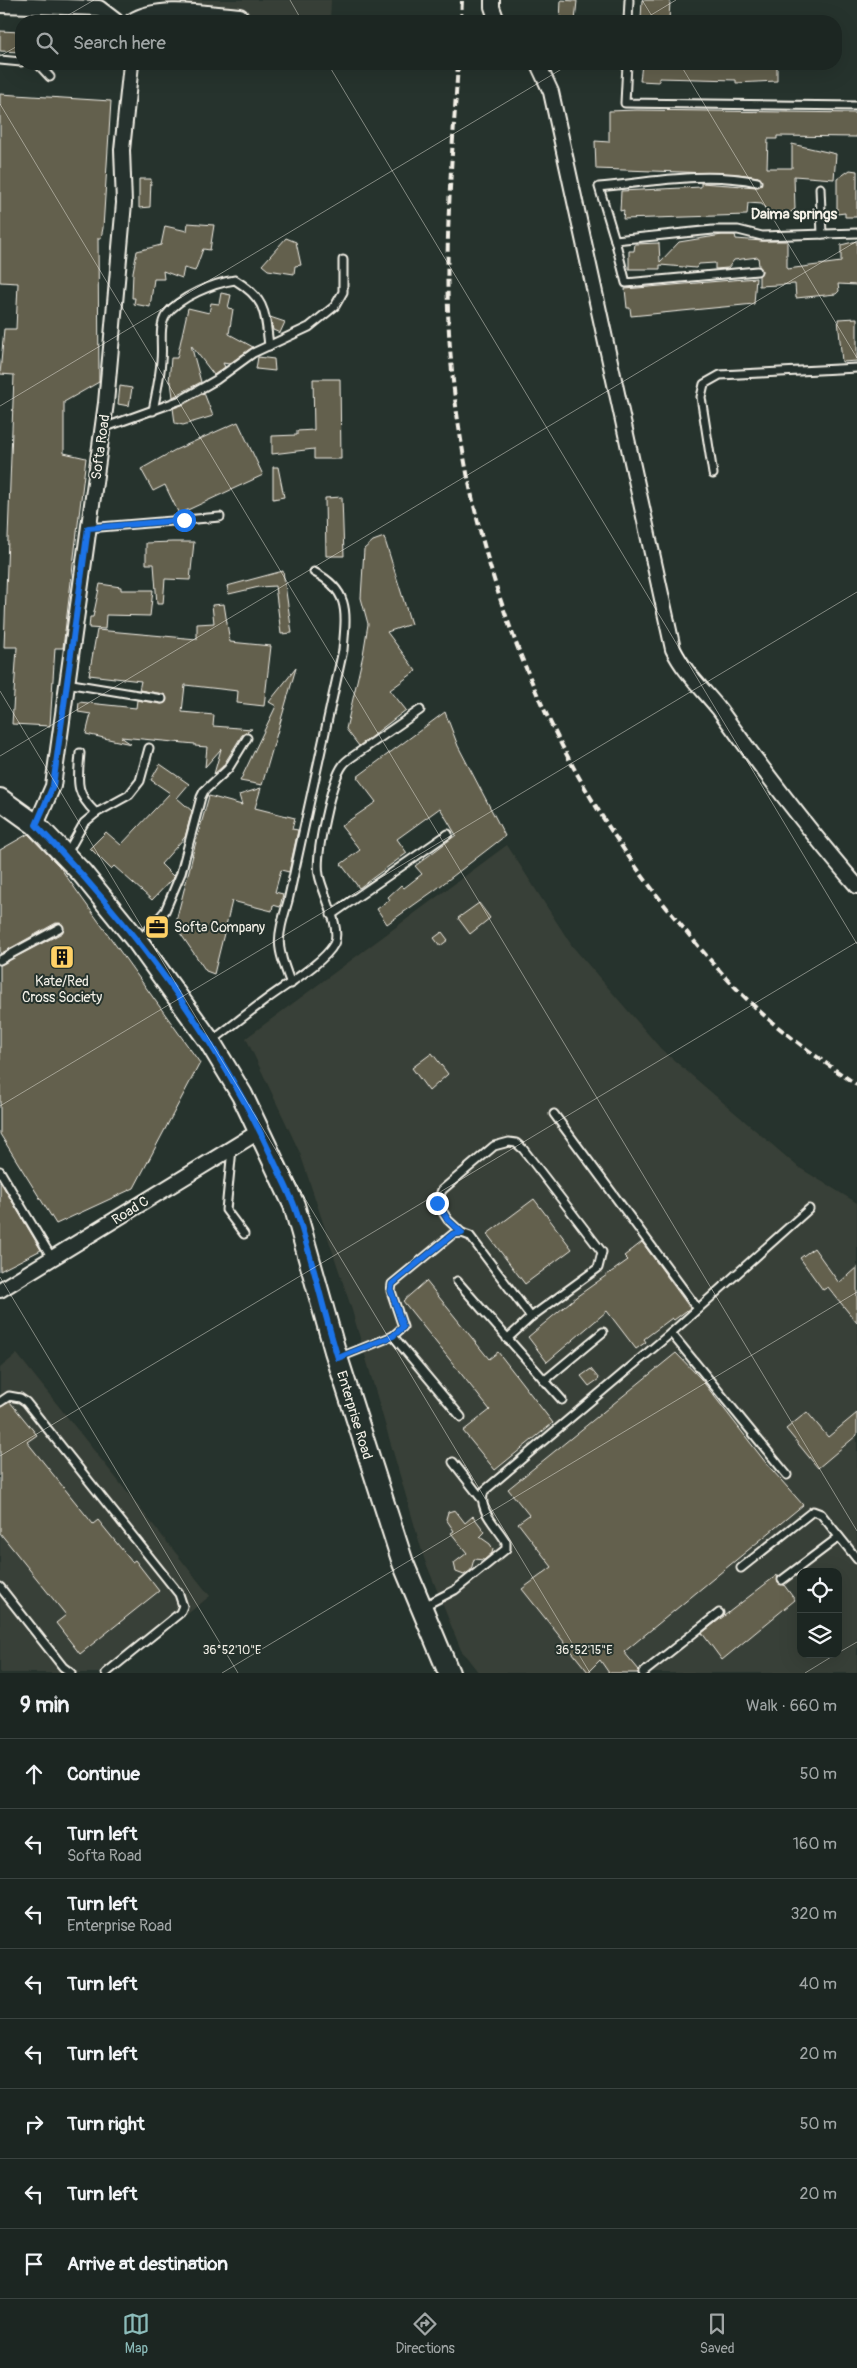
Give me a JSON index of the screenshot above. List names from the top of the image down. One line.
{"streets":{"main road":["Enterprise Road"],"street":["Softa Road","Road C"]},"crossings":[["Softa Road","Enterprise Road"],["Road C","Enterprise Road"]],"districts":["Daima springs"],"places":{"office":["Softa Company"],"building":["Kate/Red Cross Society"]},"page":{"search":"Search here","heading":["9 min","Walk · 660 m"],"list":[["Continue","50 m"],["Turn left","Softa Road","160 m"],["Turn left","Enterprise Road","320 m"],["Turn left","40 m"],["Turn left","20 m"],["Turn right","50 m"],["Turn left","20 m"],"Arrive at destination"],"nav":["Map","Directions","Saved"]},"coordinates":["36°52'10\"E","36°52'15\"E"]}
